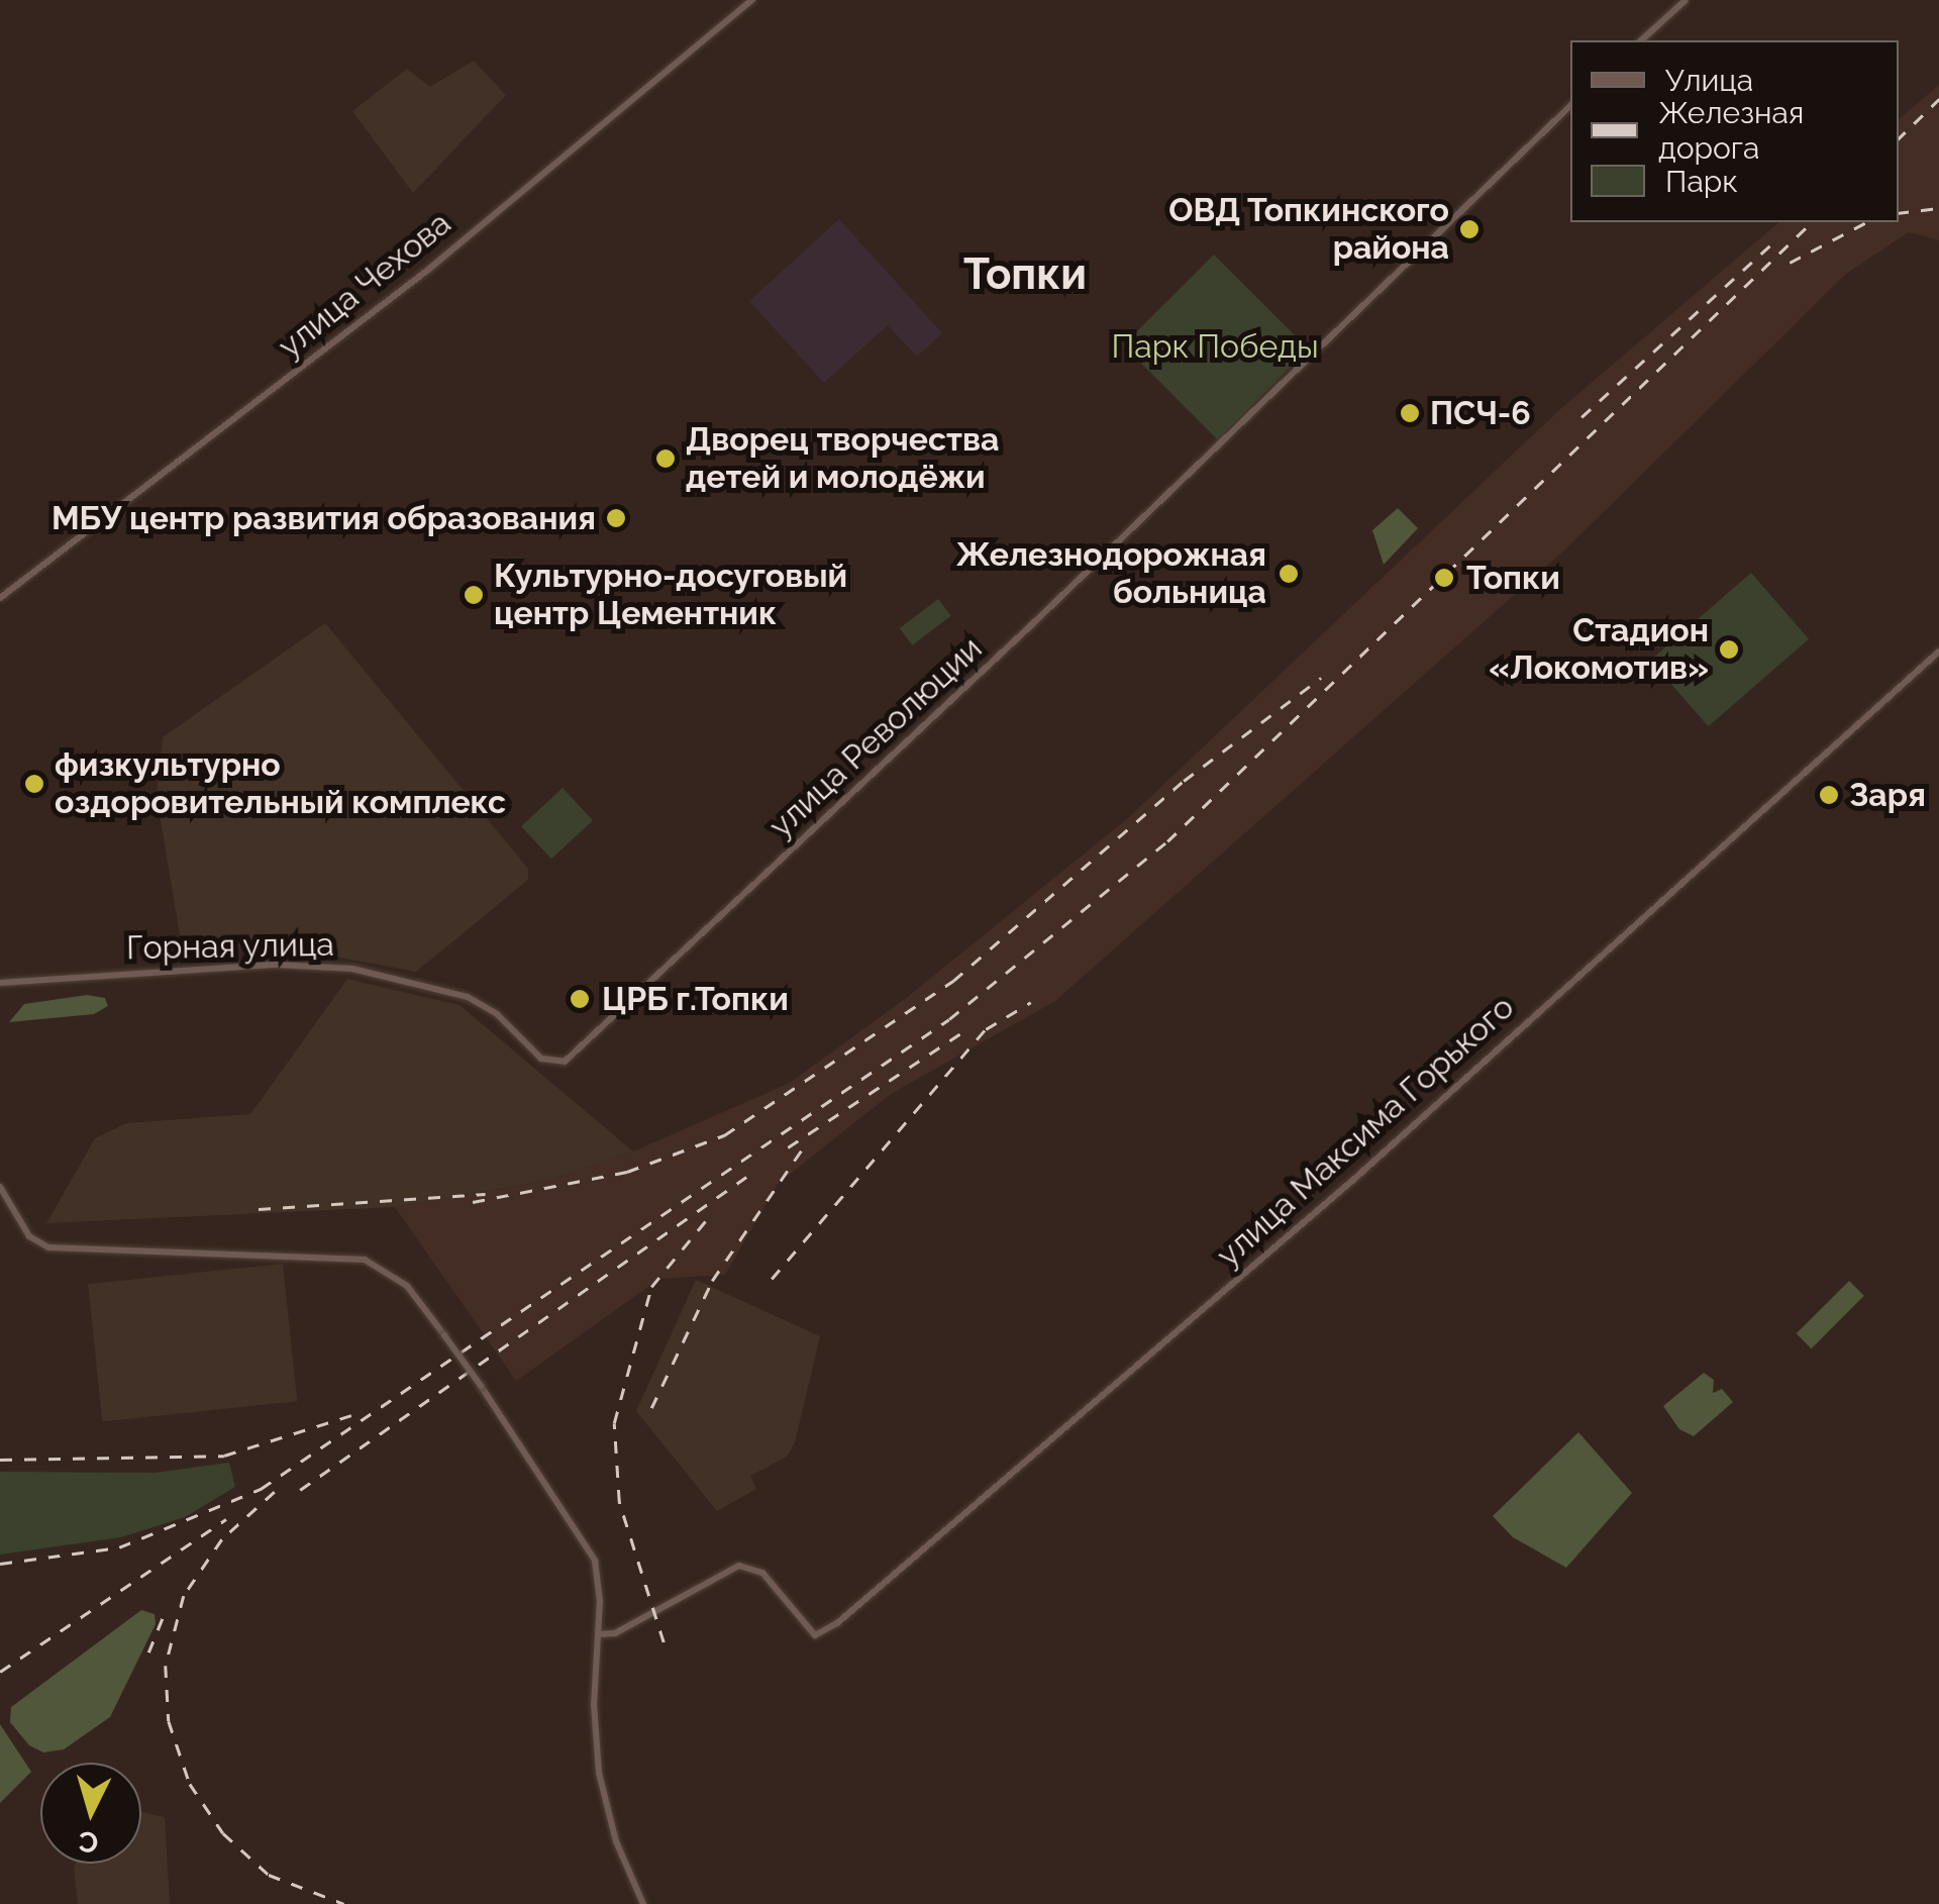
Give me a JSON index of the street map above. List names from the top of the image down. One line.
{"streets":{"street":["улица Чехова","улица Революции","Горная улица","улица Максима Горького"]},"crossings":[["улица Революции","Горная улица"]],"districts":["Топки"],"parks":["Парк Победы"],"places":["ОВД Топкинского района","ПСЧ-6","Дворец творчества детей и молодёжи","МБУ центр развития образования","Железнодорожная больница","Топки","Культурно-досуговый центр Цементник","Стадион «Локомотив»","физкультурно оздоровительный комплекс","Заря","ЦРБ г.Топки"],"legend":["Улица","Железная дорога","Парк"],"north":"bottom"}
